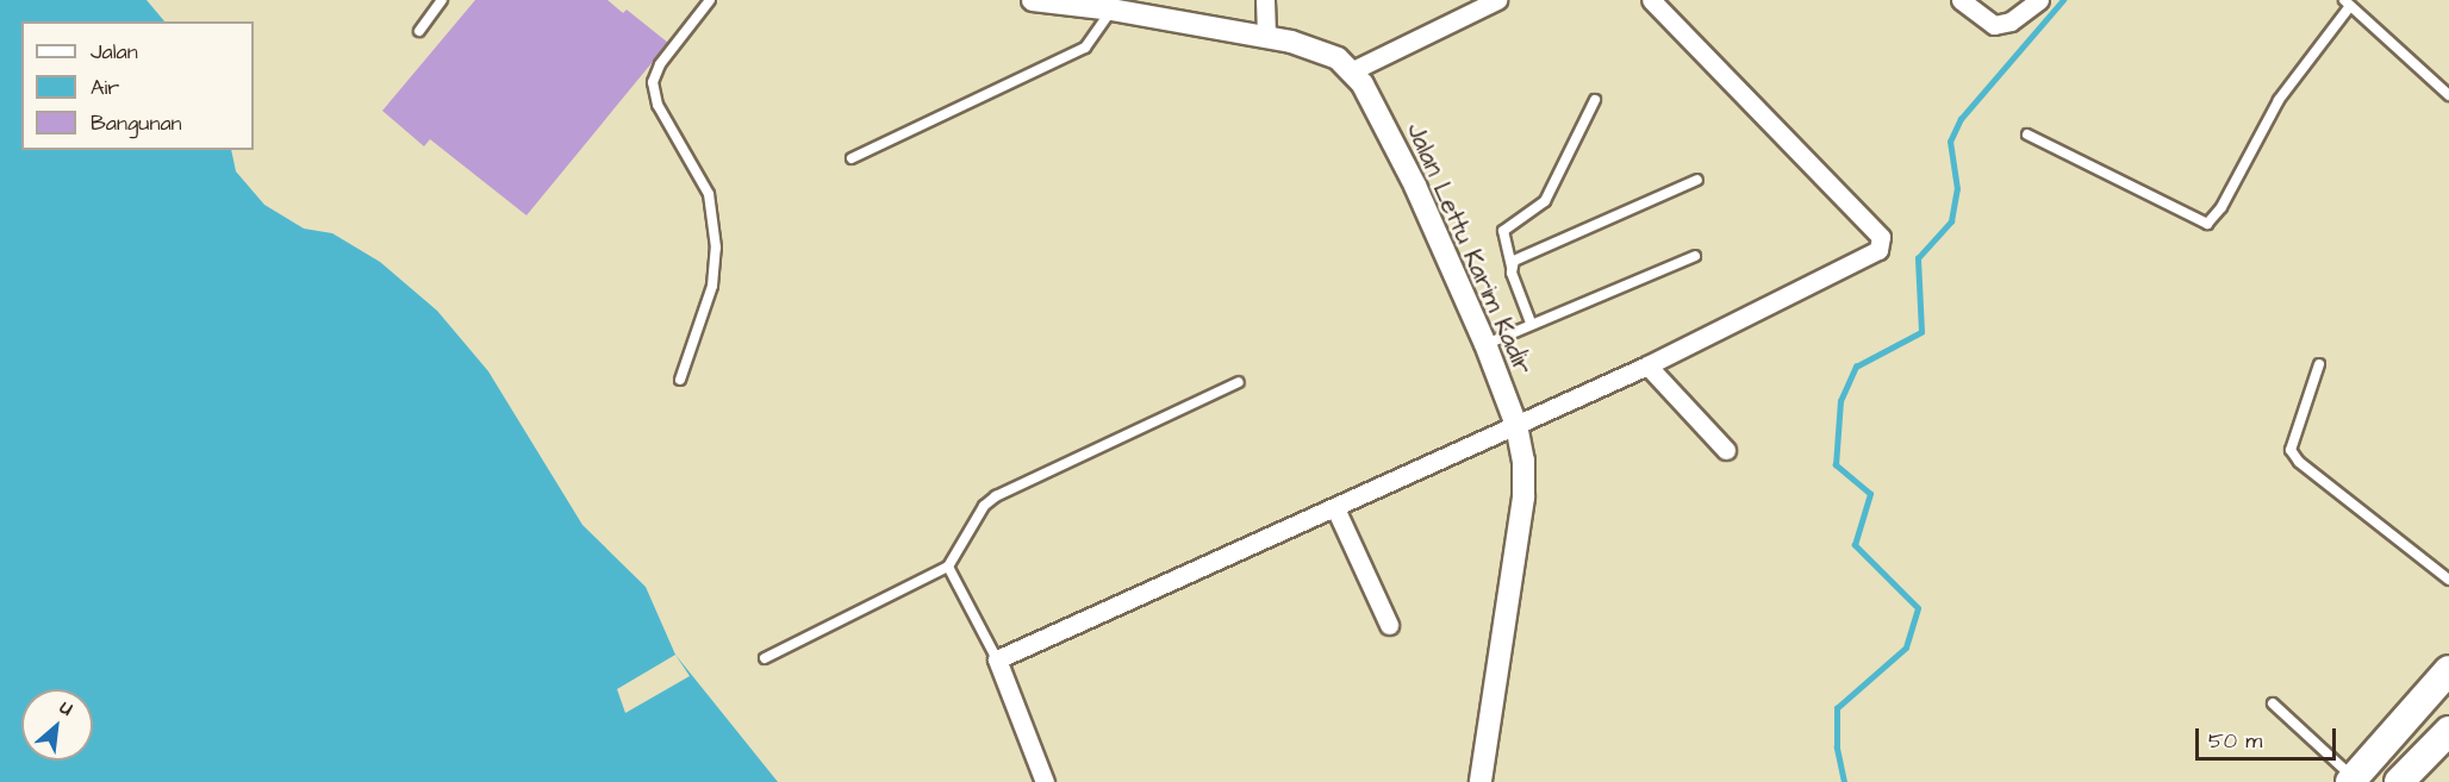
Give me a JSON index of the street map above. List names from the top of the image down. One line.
{"streets":{"street":["Jalan Lettu Karim Kadir"]},"legend":["Jalan","Air","Bangunan"],"scale_bar":"50 m","north":"top right"}
